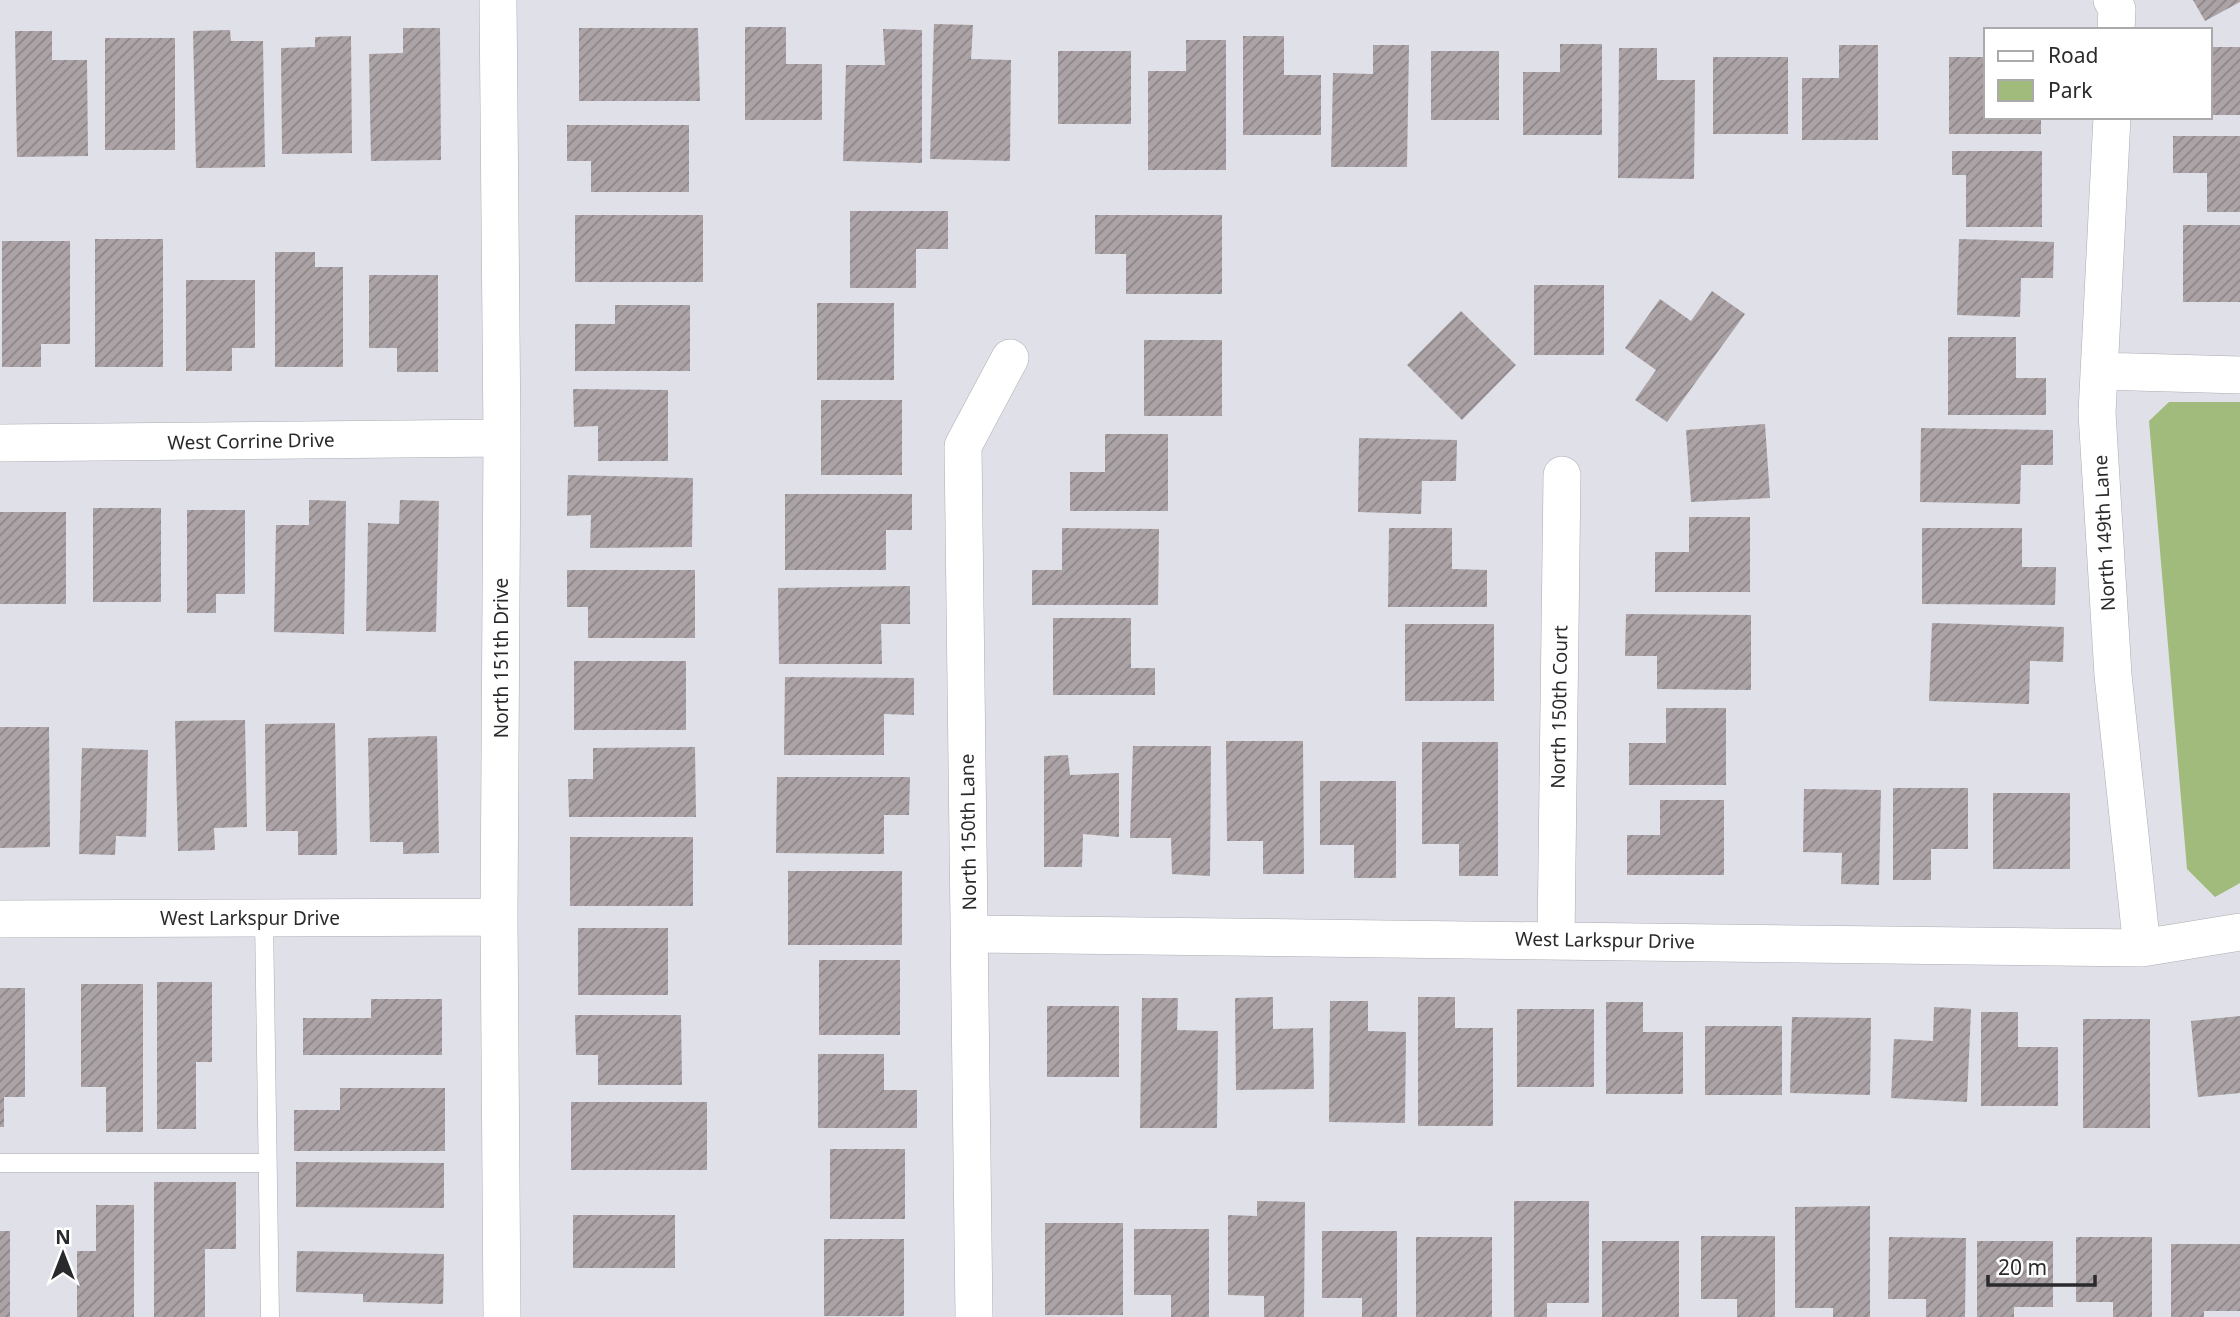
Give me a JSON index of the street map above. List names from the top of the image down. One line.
{"streets":{"street":["West Corrine Drive","North 149th Lane","North 151th Drive","North 150th Court","North 150th Lane","West Larkspur Drive"]},"crossings":[["West Corrine Drive","North 151th Drive"],["North 149th Lane","West Larkspur Drive"],["North 151th Drive","West Larkspur Drive"],["North 150th Court","West Larkspur Drive"],["North 150th Lane","West Larkspur Drive"]],"legend":["Road","Park"],"scale_bar":"20 m","north":"top"}
